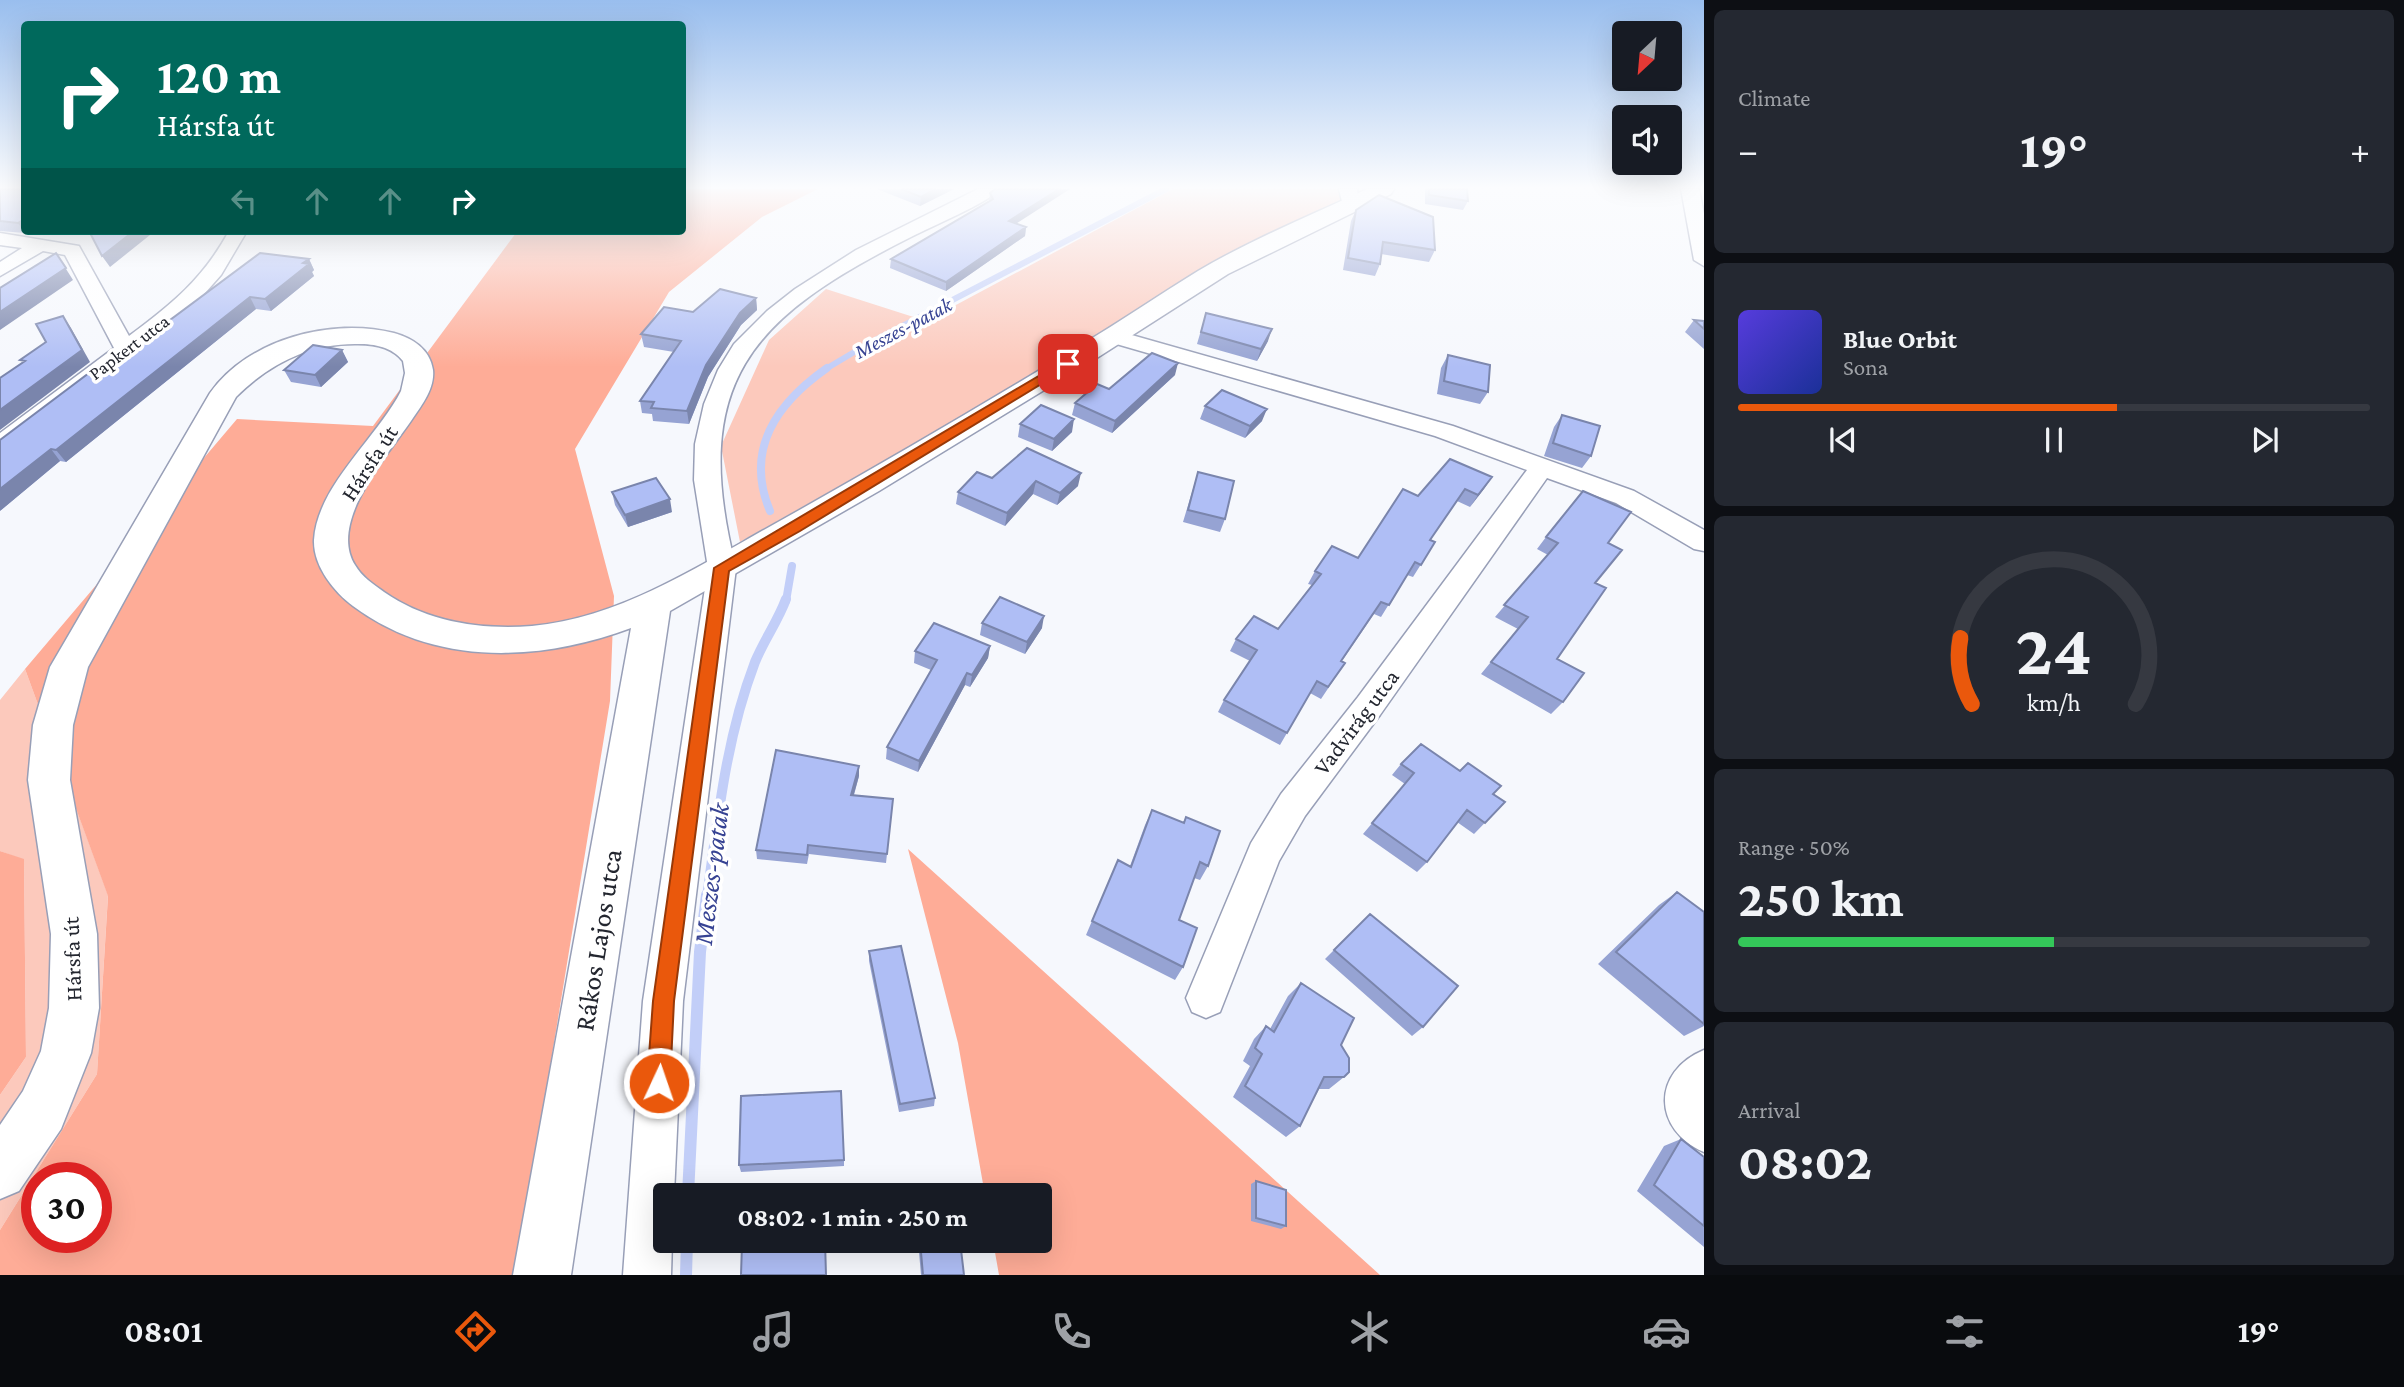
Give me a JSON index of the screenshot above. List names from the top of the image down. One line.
{"streets":{"street":["Papkert utca","Hársfa út","Vadvirág utca","Rákos Lajos utca"]},"crossings":[["Hársfa út","Rákos Lajos utca"]],"water":["Meszes-patak"],"north":"bottom left","page":{"tile":["Climate",["Range · 50%","250 km"],["Arrival","08:02"]],"turn":["120 m","Hársfa út"],"heat":["−","19°","+"],"song":["Blue Orbit","Sona"],"limit":"30","trip":"08:02 · 1 min · 250 m","tabs":["08:01","19°"],"gauge":["24","km/h"]}}
